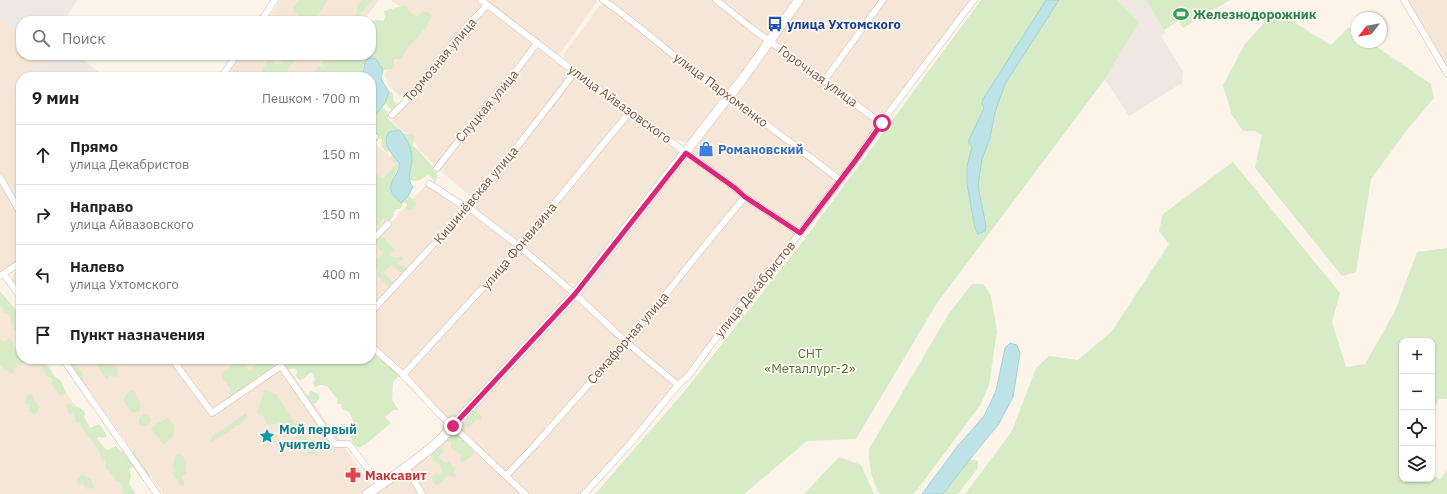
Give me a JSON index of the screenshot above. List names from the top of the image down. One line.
{"streets":{"street":["Тормозная улица","Горочная улица","улица Пархоменко","улица Айвазовского","Слуцкая улица","Кишинёвская улица","улица Фонвизина","улица Декабристов","Семафорная улица"]},"crossings":[["Тормозная улица","улица Айвазовского"],["Горочная улица","улица Декабристов"],["улица Пархоменко","улица Декабристов"],["улица Айвазовского","Слуцкая улица"],["улица Айвазовского","Кишинёвская улица"],["улица Айвазовского","улица Фонвизина"],["улица Айвазовского","улица Декабристов"],["улица Айвазовского","Семафорная улица"]],"parks":["СНТ «Металлург-2»"],"places":{"sports":["Железнодорожник"],"bus stop":["улица Ухтомского"],"shop":["Романовский"],"place":["Мой первый учитель"],"pharmacy":["Максавит"]},"north":"bottom left","page":{"search":"Поиск","heading":["9 мин","Пешком · 700 m"],"list":[["Прямо","улица Декабристов","150 m"],["Направо","улица Айвазовского","150 m"],["Налево","улица Ухтомского","400 m"],"Пункт назначения"],"map_buttons":["+","−"]}}
